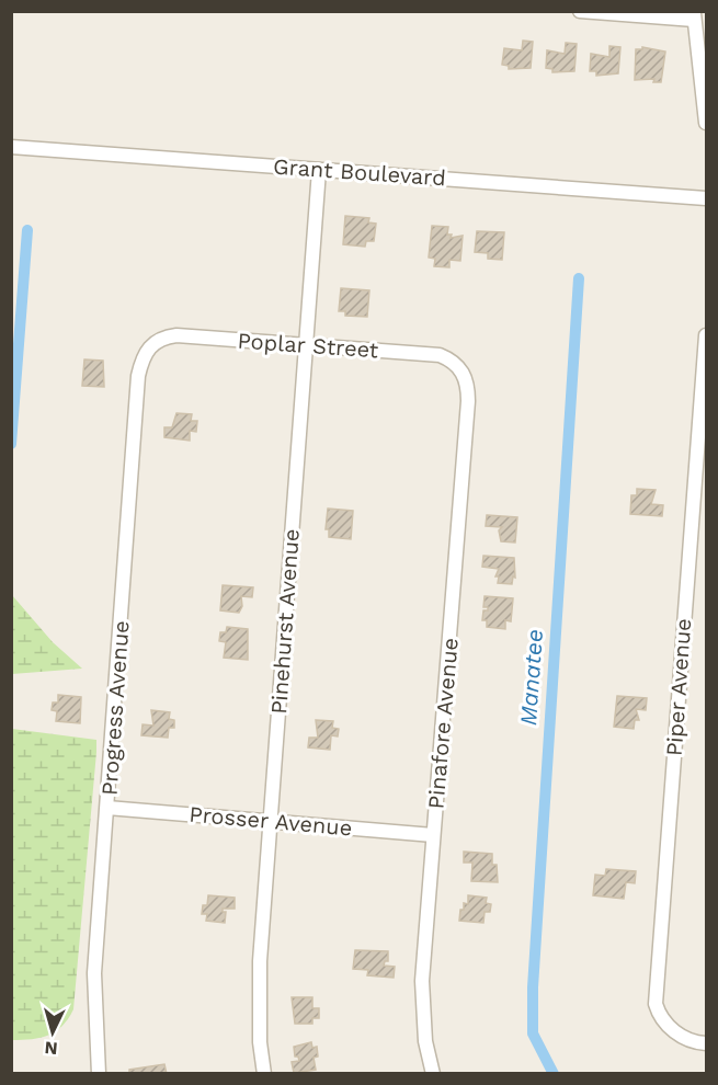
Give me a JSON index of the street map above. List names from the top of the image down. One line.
{"streets":{"street":["Grant Boulevard","Poplar Street","Pinehurst Avenue","Piper Avenue","Progress Avenue","Pinafore Avenue","Prosser Avenue"]},"crossings":[["Grant Boulevard","Pinehurst Avenue"],["Poplar Street","Pinehurst Avenue"],["Poplar Street","Progress Avenue"],["Poplar Street","Pinafore Avenue"],["Pinehurst Avenue","Prosser Avenue"],["Progress Avenue","Prosser Avenue"],["Pinafore Avenue","Prosser Avenue"]],"water":["Manatee"],"north":"bottom"}
